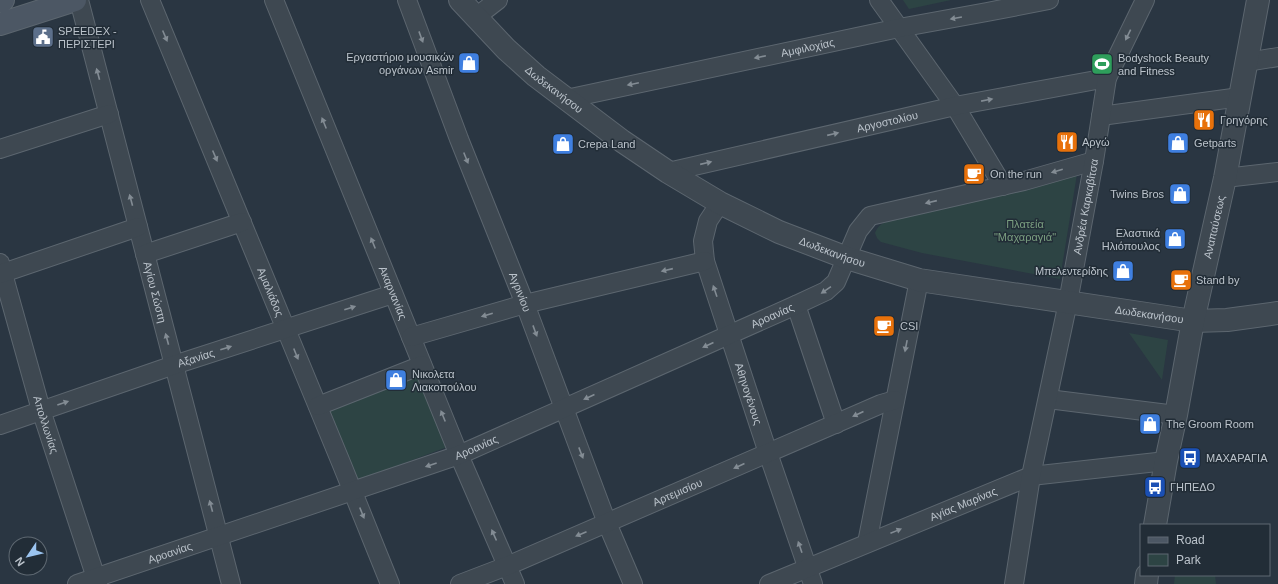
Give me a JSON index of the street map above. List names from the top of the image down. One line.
{"streets":{"street":["Αμφιλοχίας","Δωδεκανήσου","Αργοστολίου","Ανδρέα Καρκαβίτσα","Αναπαύσεως","Αγίου Σώστη","Αμαλιάδος","Αγρινίου","Ακαρνανίας","Αροανίας","Αξανίας","Αθηνογένους","Απολλωνίας","Αρτεμισίου","Αγίας Μαρίνας"]},"crossings":[["Αμφιλοχίας","Δωδεκανήσου"],["Δωδεκανήσου","Αργοστολίου"],["Δωδεκανήσου","Ανδρέα Καρκαβίτσα"],["Δωδεκανήσου","Αναπαύσεως"],["Δωδεκανήσου","Αροανίας"],["Δωδεκανήσου","Αθηνογένους"],["Αργοστολίου","Ανδρέα Καρκαβίτσα"],["Ανδρέα Καρκαβίτσα","Αροανίας"],["Ανδρέα Καρκαβίτσα","Αγίας Μαρίνας"],["Αναπαύσεως","Αγίας Μαρίνας"],["Αγίου Σώστη","Αροανίας"],["Αγίου Σώστη","Αξανίας"],["Αμαλιάδος","Αροανίας"],["Αμαλιάδος","Αξανίας"],["Αγρινίου","Αροανίας"],["Αγρινίου","Αρτεμισίου"],["Ακαρνανίας","Αροανίας"],["Ακαρνανίας","Αξανίας"],["Ακαρνανίας","Αρτεμισίου"],["Αροανίας","Αθηνογένους"],["Αροανίας","Απολλωνίας"],["Αξανίας","Απολλωνίας"],["Αθηνογένους","Αρτεμισίου"],["Αθηνογένους","Αγίας Μαρίνας"]],"one_way":["Αμφιλοχίας","Αργοστολίου","Αγίου Σώστη","Αμαλιάδος","Αγρινίου","Ακαρνανίας","Αθηνογένους","Αρτεμισίου","Αγίας Μαρίνας"],"parks":["Πλατεία \"Μαχαραγιά\""],"places":{"public building":["SPEEDEX - ΠΕΡΙΣΤΕΡΙ"],"shop":["Εργαστήριο μουσικών οργάνων Asmir","Getparts","Crepa Land","Twins Bros","Ελαστικά Ηλιόπουλος","Μπελεντερίδης","Νικολετα Λιακοπούλου","The Groom Room"],"sports":["Bodyshock Beauty and Fitness"],"restaurant":["Γρηγόρης","Αργώ"],"cafe":["On the run","Stand by","CSI"],"bus stop":["ΜΑΧΑΡΑΓΙΑ","ΓΗΠΕΔΟ"]},"legend":["Road","Park"],"north":"bottom left"}
